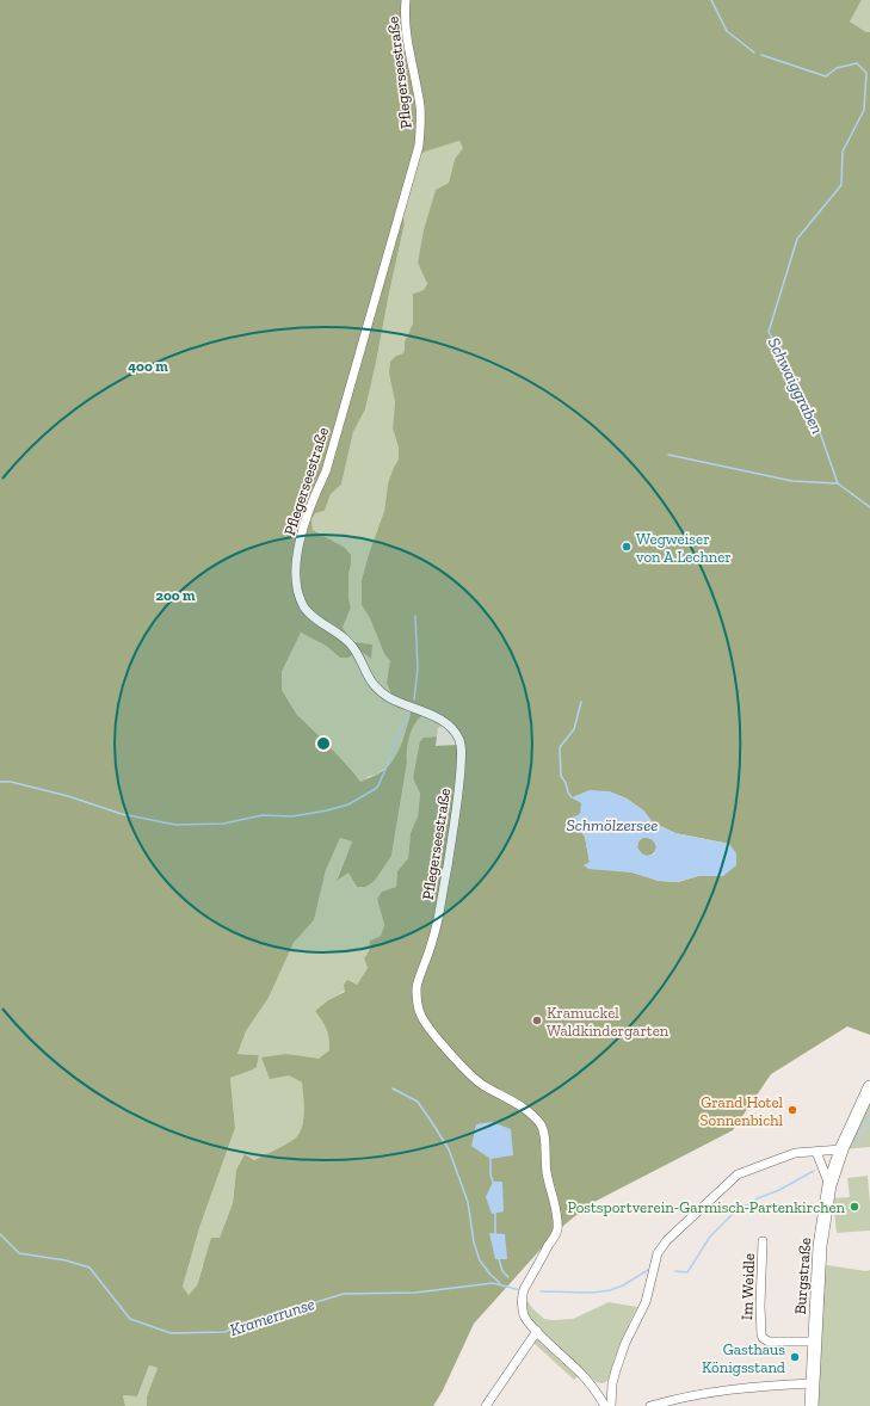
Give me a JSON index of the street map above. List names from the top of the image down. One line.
{"streets":{"main road":["Burgstraße"],"street":["Pflegerseestraße","Im Weidle"]},"crossings":[["Burgstraße","Im Weidle"]],"water":["Schwaiggraben","Schmölzersee","Kramerrunse"],"places":["Wegweiser von A.Lechner","Kramuckel Waldkindergarten","Grand Hotel Sonnenbichl","Postsportverein-Garmisch-Partenkirchen","Gasthaus Königsstand"],"rings":["400 m","200 m"]}
